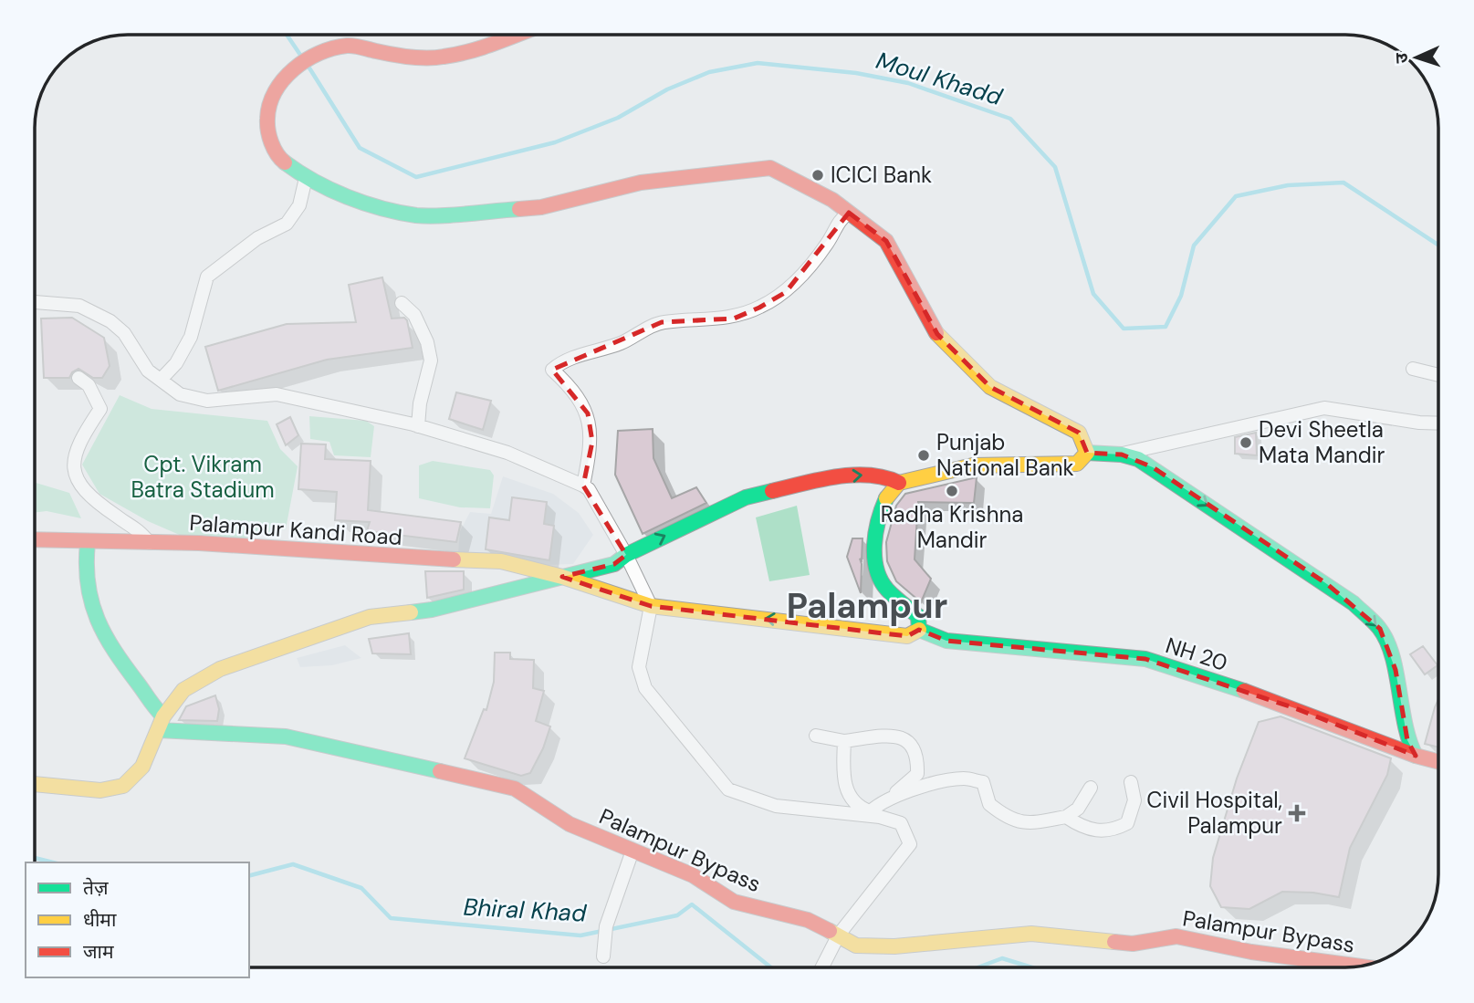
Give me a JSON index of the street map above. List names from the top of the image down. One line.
{"streets":{"main road":["Palampur Kandi Road","NH 20","Palampur Bypass"]},"crossings":[["Palampur Kandi Road","NH 20"]],"districts":["Palampur"],"water":["Moul Khadd","Bhiral Khad"],"parks":["Cpt. Vikram Batra Stadium"],"places":{"other":["ICICI Bank","Devi Sheetla Mata Mandir","Punjab National Bank","Radha Krishna Mandir"],"health":["Civil Hospital, Palampur"]},"legend":["तेज़","धीमा","जाम"],"north":"left"}
